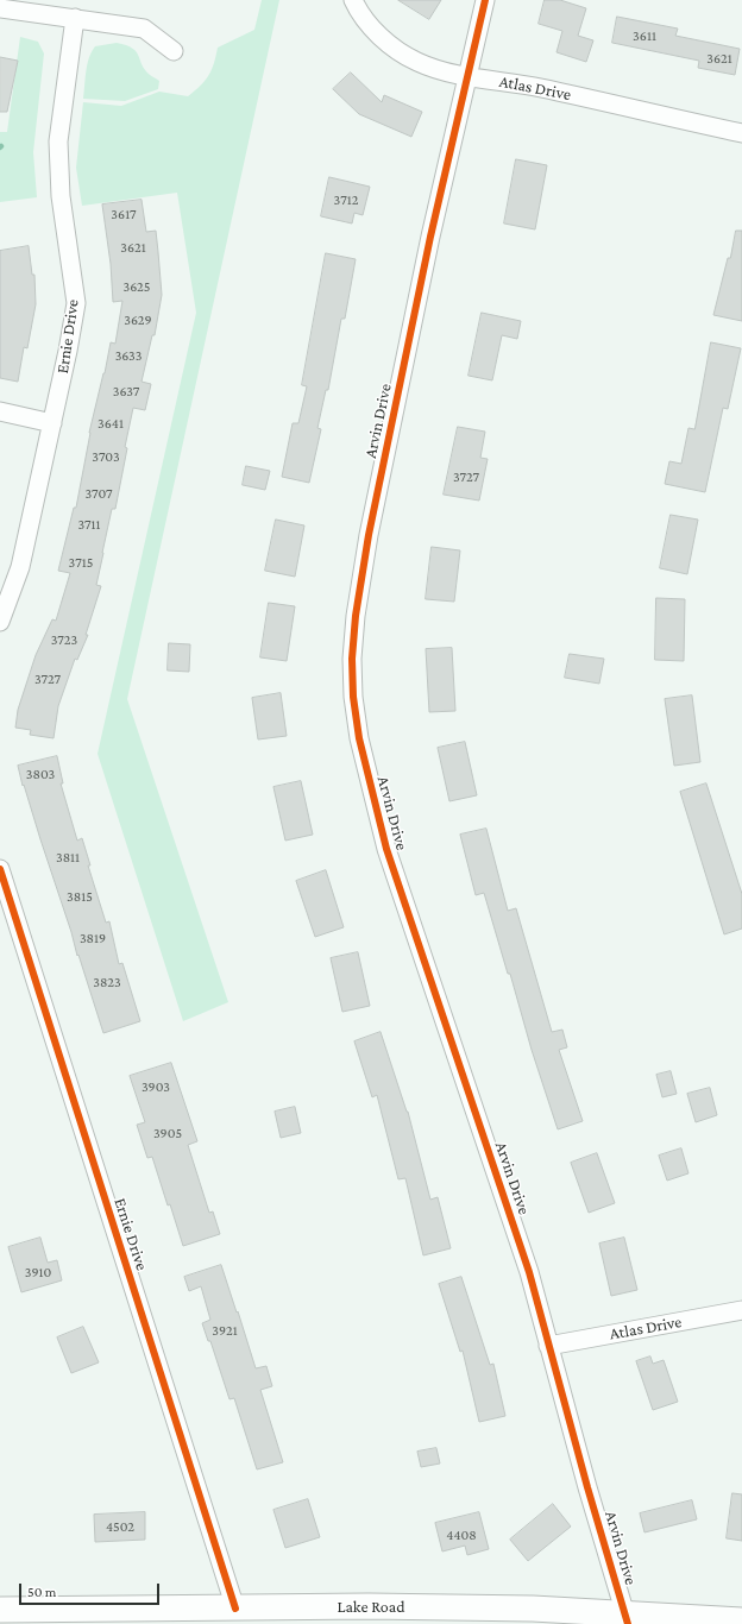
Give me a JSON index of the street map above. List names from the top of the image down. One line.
{"streets":{"street":["Atlas Drive","Ernie Drive","Arvin Drive","Lake Road"]},"crossings":[["Atlas Drive","Arvin Drive"],["Ernie Drive","Lake Road"],["Arvin Drive","Lake Road"]],"house_numbers":["3611","3621","3712","3617","3621","3625","3629","3633","3637","3641","3703","3727","3707","3711","3715","3723","3727","3803","3811","3815","3819","3823","3903","3905","3910","3921","4502","4408"],"scale_bar":"50 m"}
